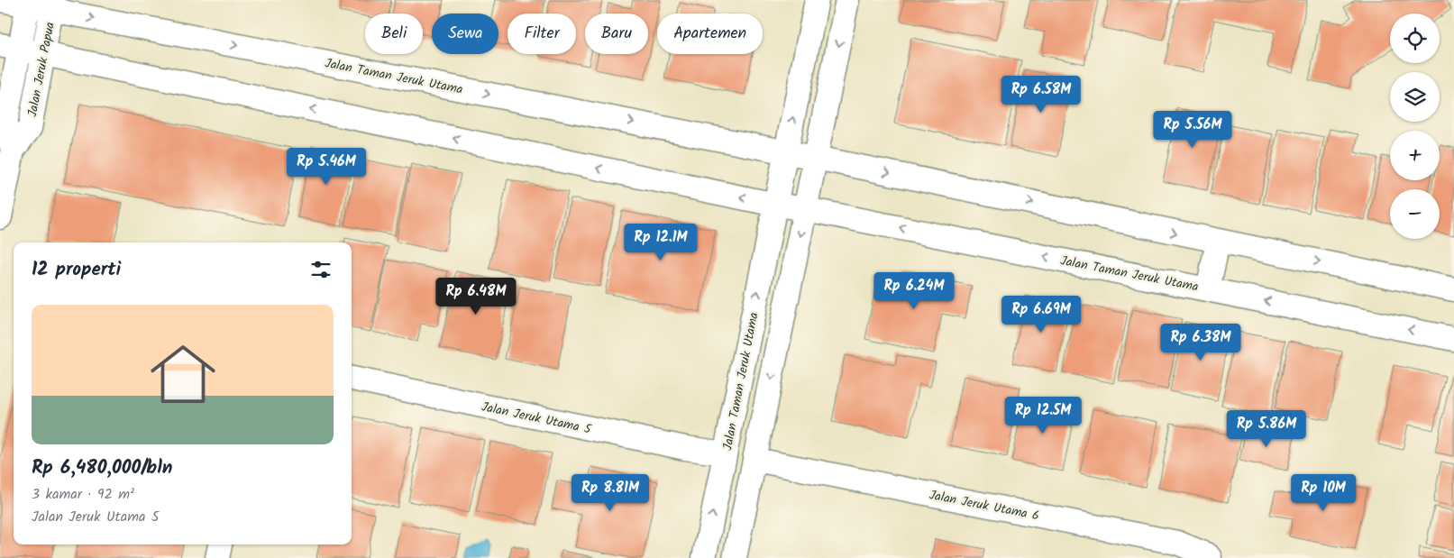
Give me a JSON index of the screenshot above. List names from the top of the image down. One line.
{"streets":{"street":["Jalan Jeruk Papua","Jalan Taman Jeruk Utama","Jalan Jeruk Utama 5","Jalan Jeruk Utama 6"]},"crossings":[["Jalan Jeruk Papua","Jalan Taman Jeruk Utama"],["Jalan Taman Jeruk Utama","Jalan Jeruk Utama 5"]],"page":{"map_buttons":["+","−"],"chip":["Beli","Sewa","Filter","Baru","Apartemen"],"price":["Rp 6.58M","Rp 5.56M","Rp 5.46M","Rp 12.1M","Rp 6.24M","Rp 6.48M","Rp 6.69M","Rp 6.38M","Rp 12.5M","Rp 5.86M","Rp 8.81M","Rp 10M"],"heading":"12 properti","list":[{"name":"Rp 6,480,000/bln","note":"3 kamar · 92 m² · Jalan Jeruk Utama 5"}]}}
